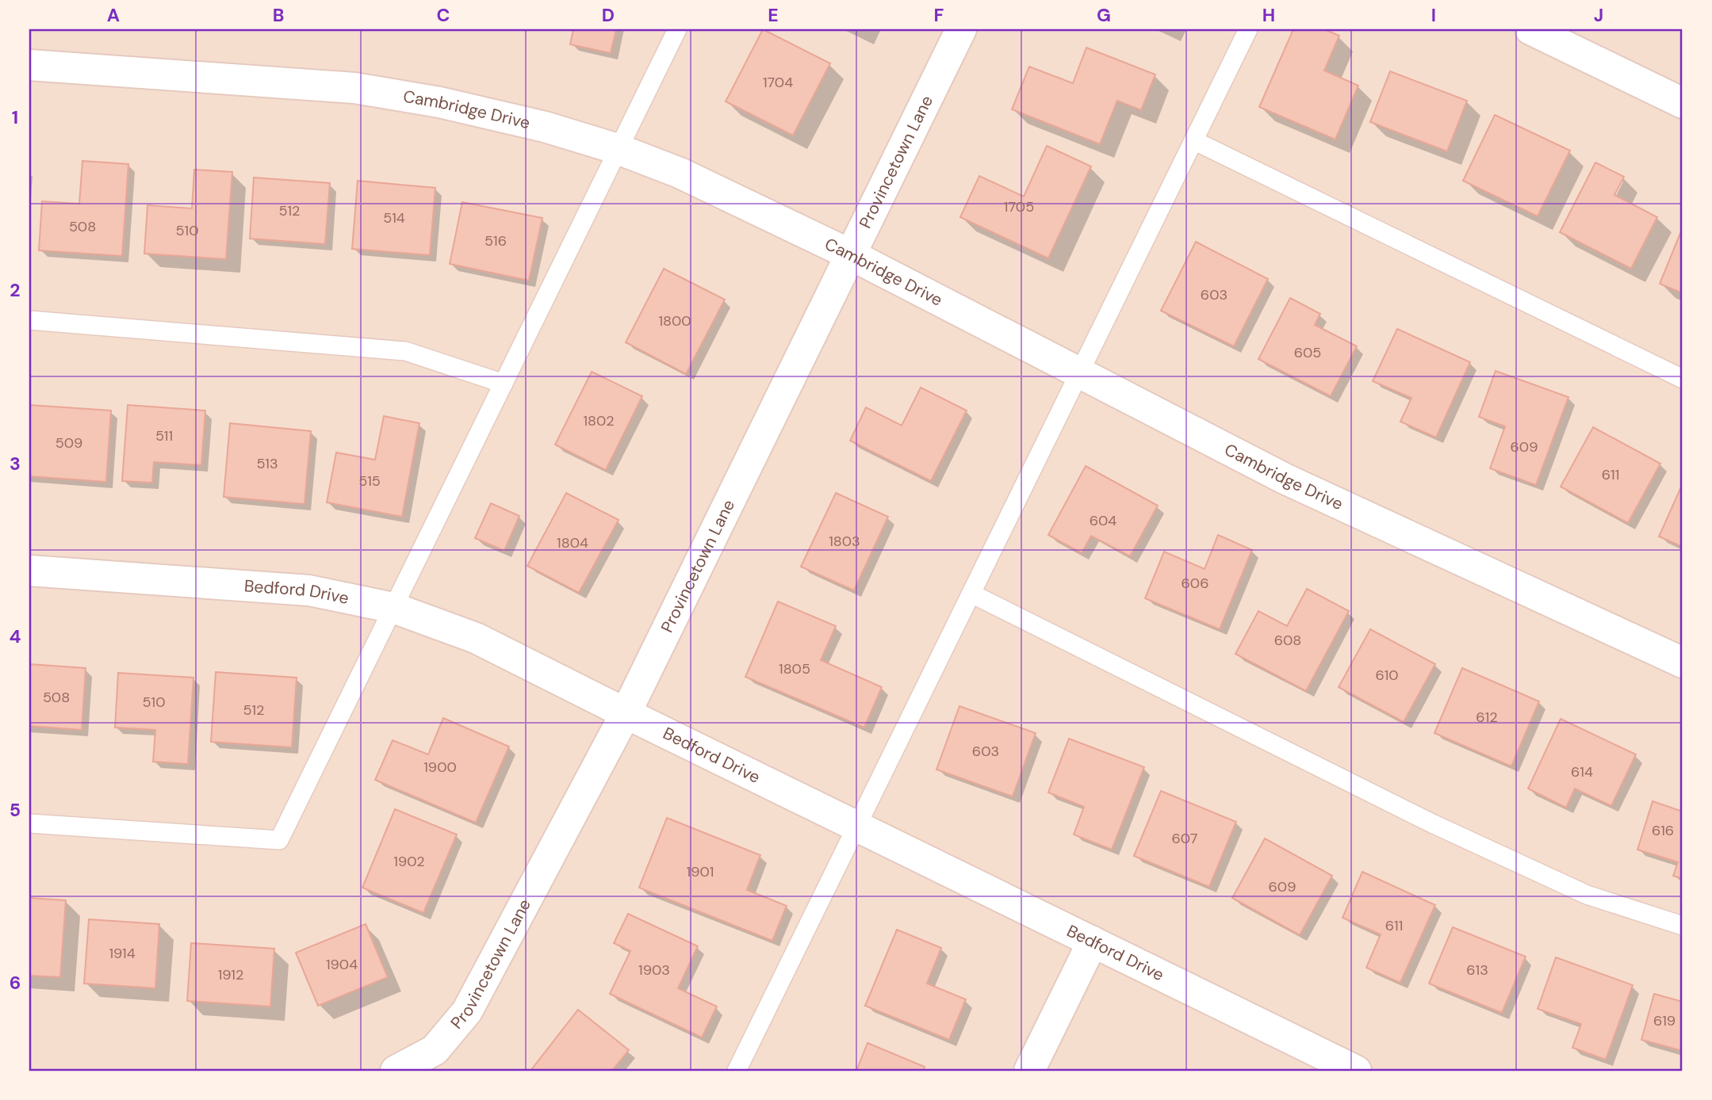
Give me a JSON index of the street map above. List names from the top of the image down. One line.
{"streets":{"street":["Cambridge Drive","Provincetown Lane","Bedford Drive"]},"crossings":[["Cambridge Drive","Provincetown Lane"],["Provincetown Lane","Bedford Drive"]],"house_numbers":["1704","1705","512","514","508","510","516","603","1800","605","1802","511","509","609","513","611","515","604","1803","1804","606","608","1805","610","508","510","512","612","603","1900","614","616","607","1902","1901","609","611","1914","1904","1903","613","1912","619"],"grid":{"columns":["A","B","C","D","E","F","G","H","I","J"],"rows":["1","2","3","4","5","6"]}}
